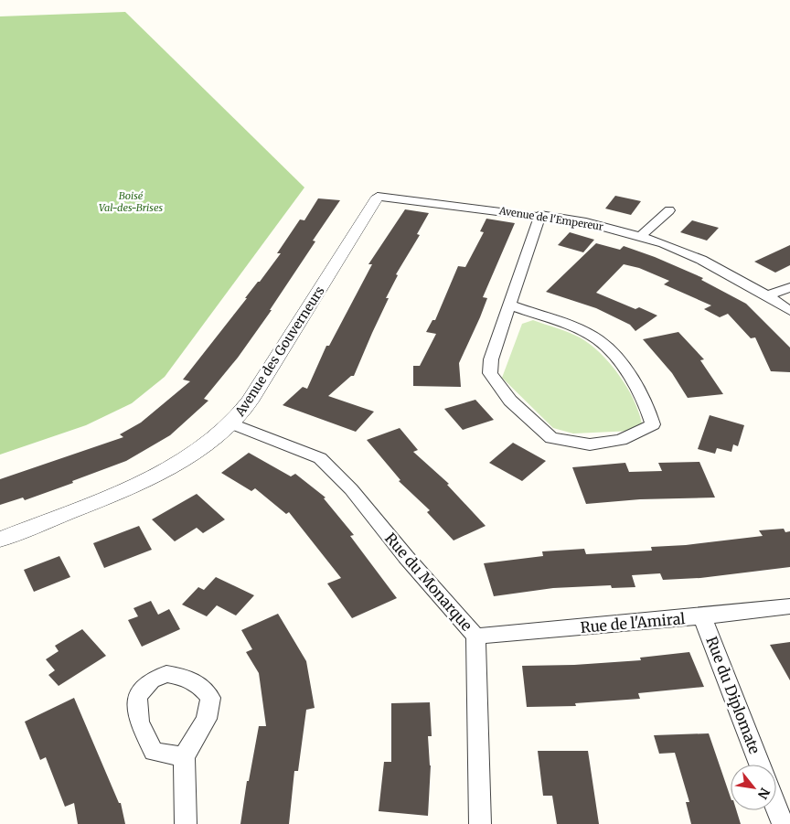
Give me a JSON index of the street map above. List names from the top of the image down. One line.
{"streets":{"street":["Avenue de l'Empereur","Avenue des Gouverneurs","Rue du Monarque","Rue de l'Amiral","Rue du Diplomate"]},"crossings":[["Avenue de l'Empereur","Avenue des Gouverneurs"],["Avenue des Gouverneurs","Rue du Monarque"],["Rue du Monarque","Rue de l'Amiral"],["Rue de l'Amiral","Rue du Diplomate"]],"parks":["Boisé Val-des-Brises"],"north":"bottom right"}
